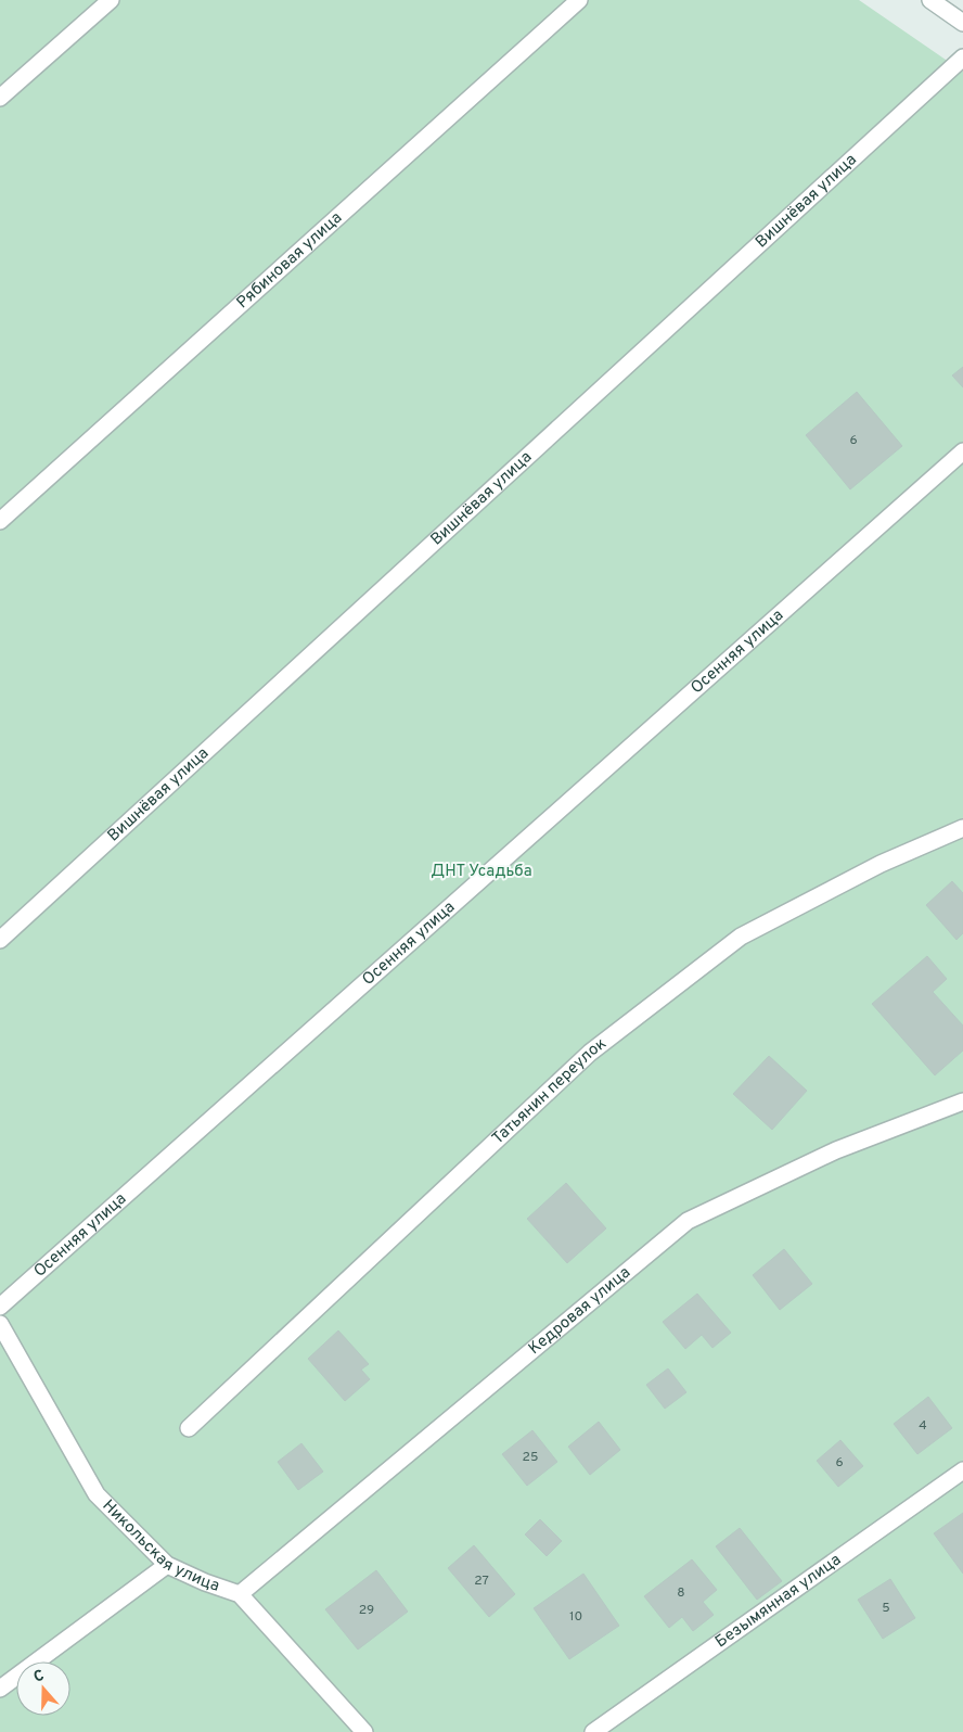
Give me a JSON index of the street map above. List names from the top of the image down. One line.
{"streets":{"street":["Вишнёвая улица","Рябиновая улица","Осенняя улица","Татьянин переулок","Кедровая улица","Никольская улица","Безымянная улица"]},"crossings":[["Кедровая улица","Никольская улица"]],"parks":["ДНТ Усадьба"],"house_numbers":["6","4","25","6","27","8","5","29","10"],"north":"top"}
